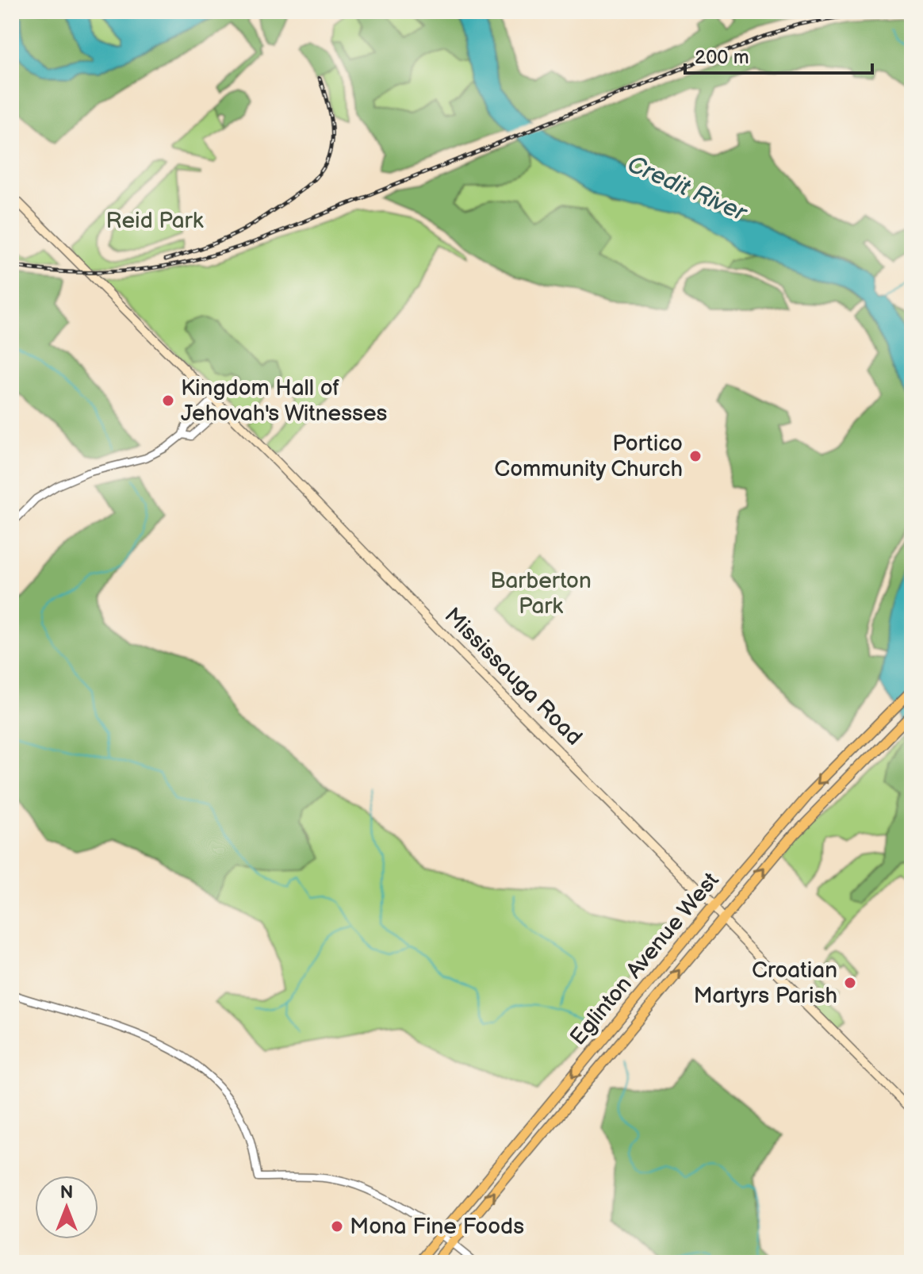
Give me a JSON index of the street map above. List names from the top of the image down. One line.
{"streets":{"main road":["Mississauga Road","Eglinton Avenue West"]},"crossings":[["Mississauga Road","Eglinton Avenue West"]],"water":["Credit River"],"parks":["Reid Park","Barberton Park"],"places":["Kingdom Hall of Jehovah's Witnesses","Portico Community Church","Croatian Martyrs Parish","Mona Fine Foods"],"scale_bar":"200 m","north":"top"}
